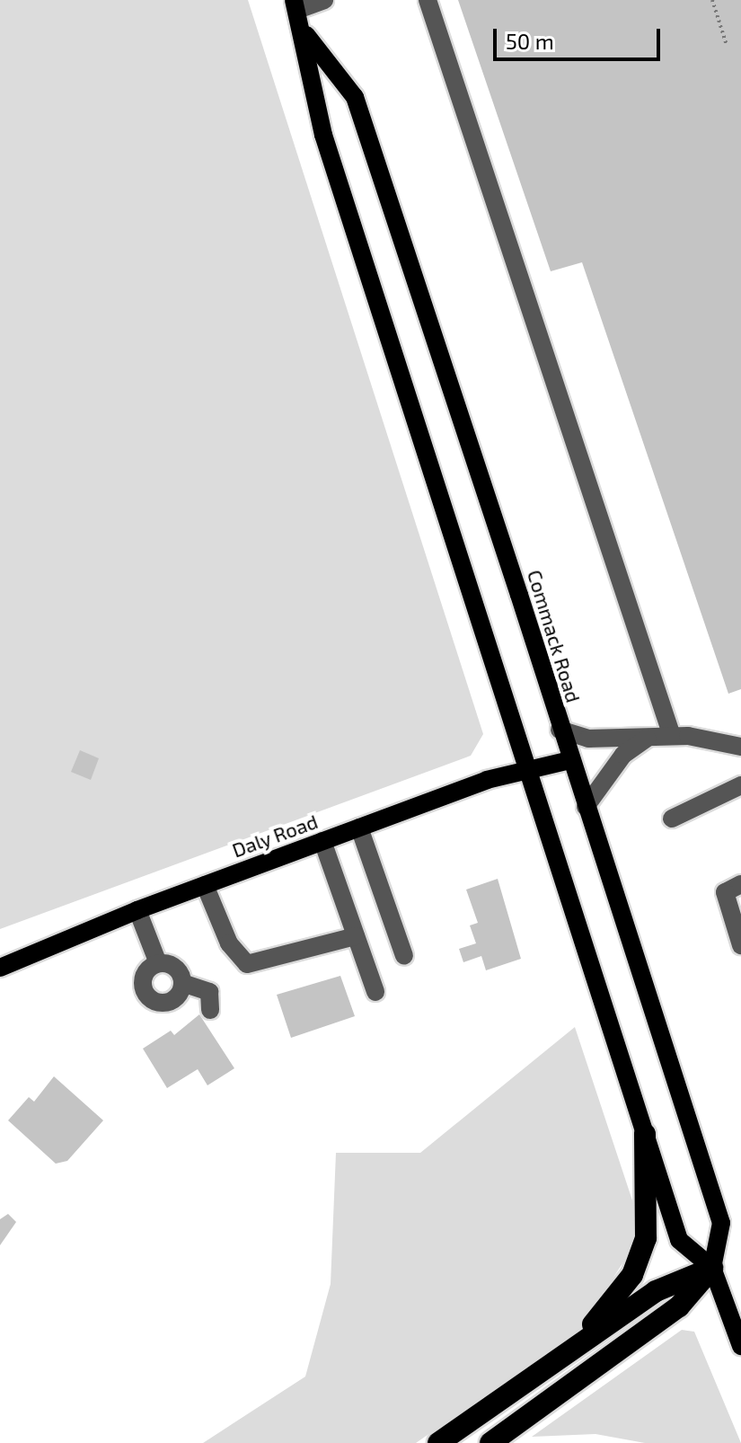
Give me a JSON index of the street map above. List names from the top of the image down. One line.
{"streets":{"main road":["Commack Road","Daly Road"]},"crossings":[["Commack Road","Daly Road"]],"scale_bar":"50 m"}
